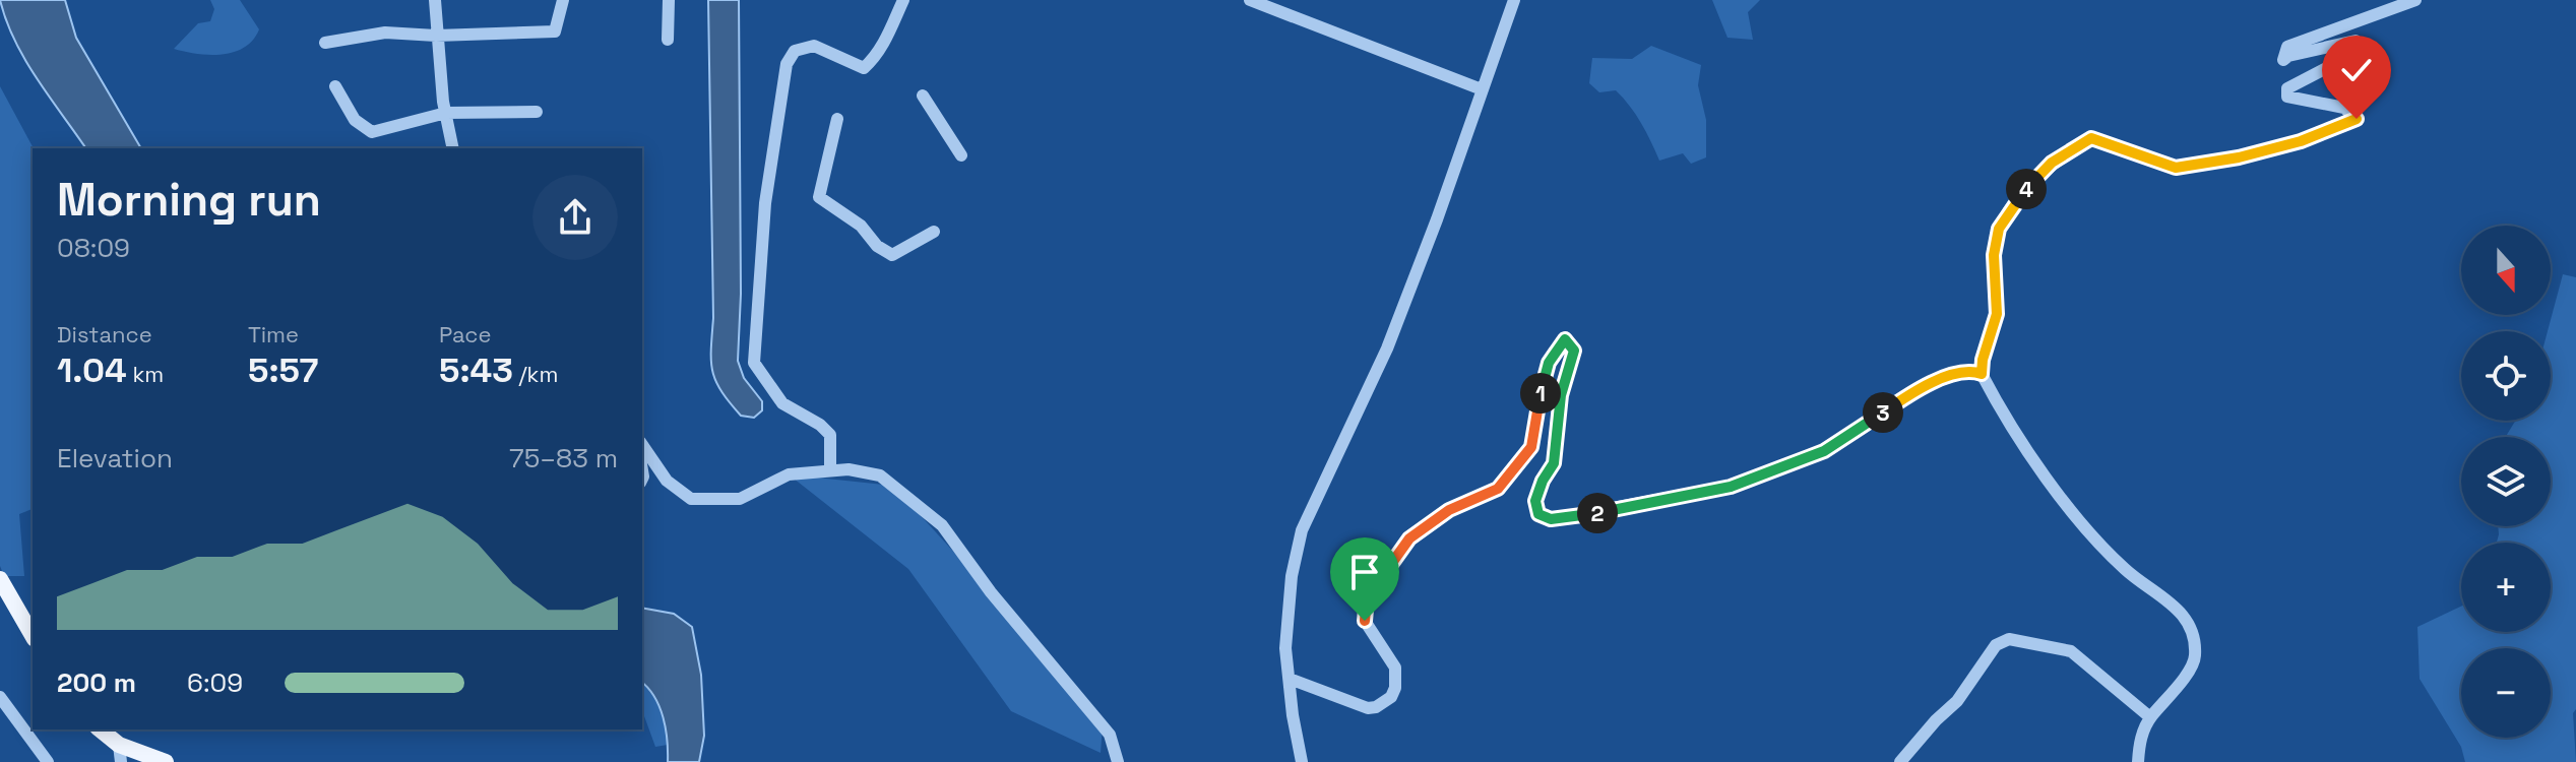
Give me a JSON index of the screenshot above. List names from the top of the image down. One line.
{"north":"bottom","page":{"heading":["Morning run","08:09"],"pins":["4","1","3","2"],"map_buttons":["+","−"],"stats":[["Distance","1.04 km"],["Time","5:57"],["Pace","5:43 /km"]],"chart":["Elevation","75–83 m"],"list":[{"name":"200 m","note":"6:09"}]}}
